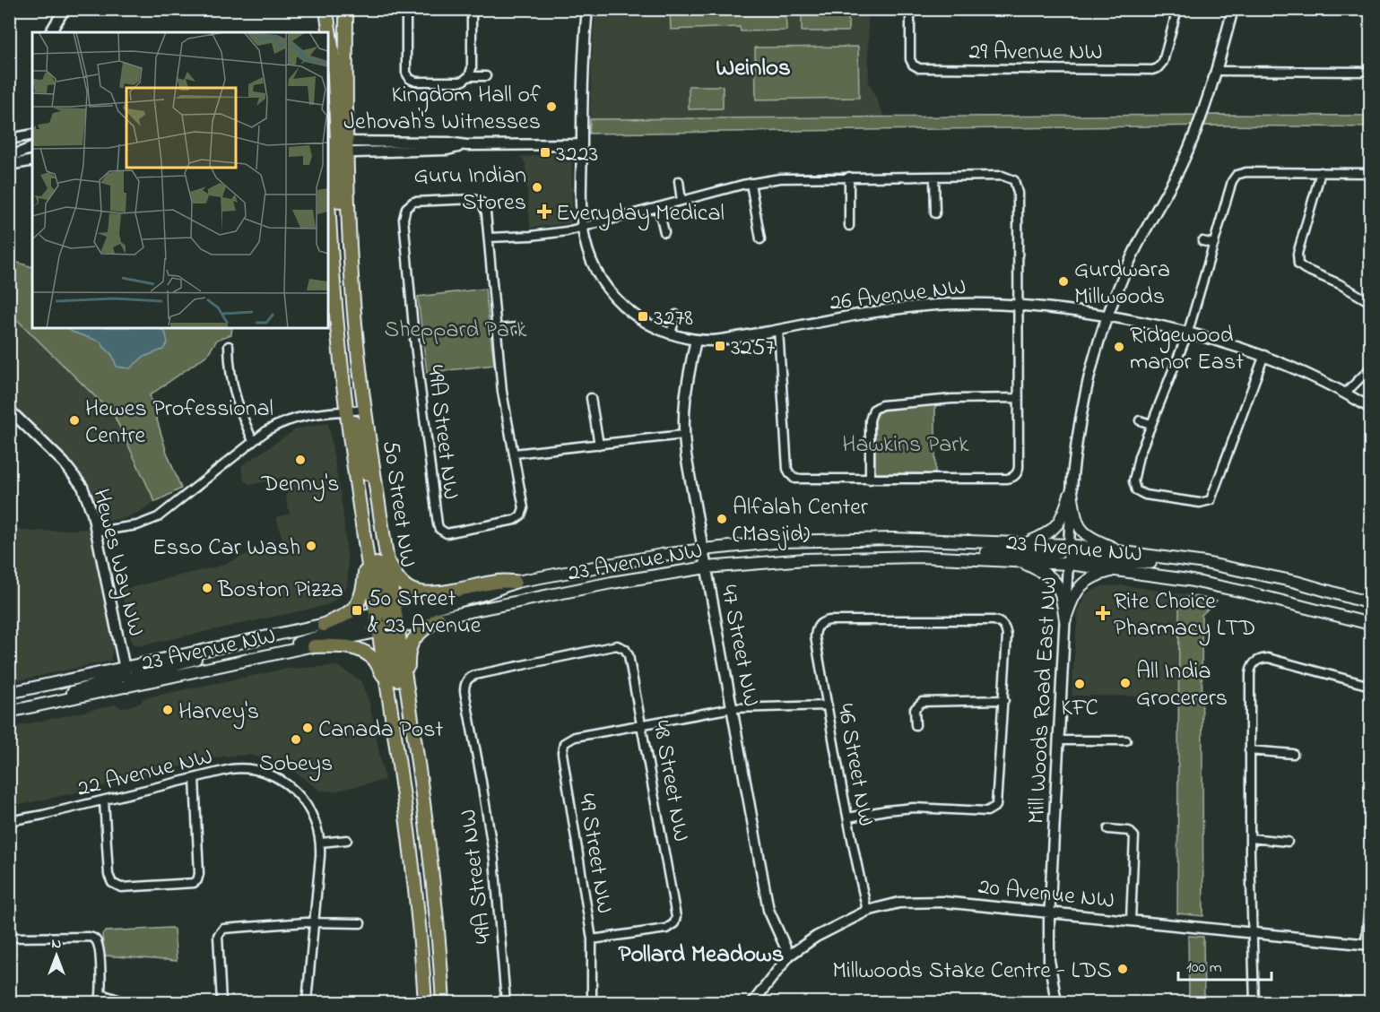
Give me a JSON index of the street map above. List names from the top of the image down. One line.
{"streets":{"main road":["50 Street NW","23 Avenue NW"],"street":["29 Avenue NW","26 Avenue NW","49A Street NW","Hewes Way NW","47 Street NW","Mill Woods Road East NW","46 Street NW","22 Avenue NW","48 Street NW","49 Street NW","20 Avenue NW"]},"crossings":[["26 Avenue NW","47 Street NW"],["26 Avenue NW","Mill Woods Road East NW"],["49A Street NW","48 Street NW"],["50 Street NW","23 Avenue NW"],["23 Avenue NW","Hewes Way NW"],["23 Avenue NW","47 Street NW"],["23 Avenue NW","Mill Woods Road East NW"],["47 Street NW","20 Avenue NW"],["Mill Woods Road East NW","20 Avenue NW"],["46 Street NW","20 Avenue NW"],["48 Street NW","49 Street NW"]],"districts":["Weinlos","Pollard Meadows"],"parks":["Sheppard Park","Hawkins Park"],"places":{"other":["Kingdom Hall of Jehovah's Witnesses","Guru Indian Stores","Gurdwara Millwoods","Ridgewood manor East","Hewes Professional Centre","Denny's","Alfalah Center (Masjid)","Esso Car Wash","Boston Pizza","All India Grocerers","KFC","Harvey's","Canada Post","Sobeys","Millwoods Stake Centre - LDS"],"transit":["3223","3278","3257","50 Street & 23 Avenue"],"health":["Everyday Medical","Rite Choice Pharmacy LTD"]},"scale_bar":"100 m","north":"top"}
